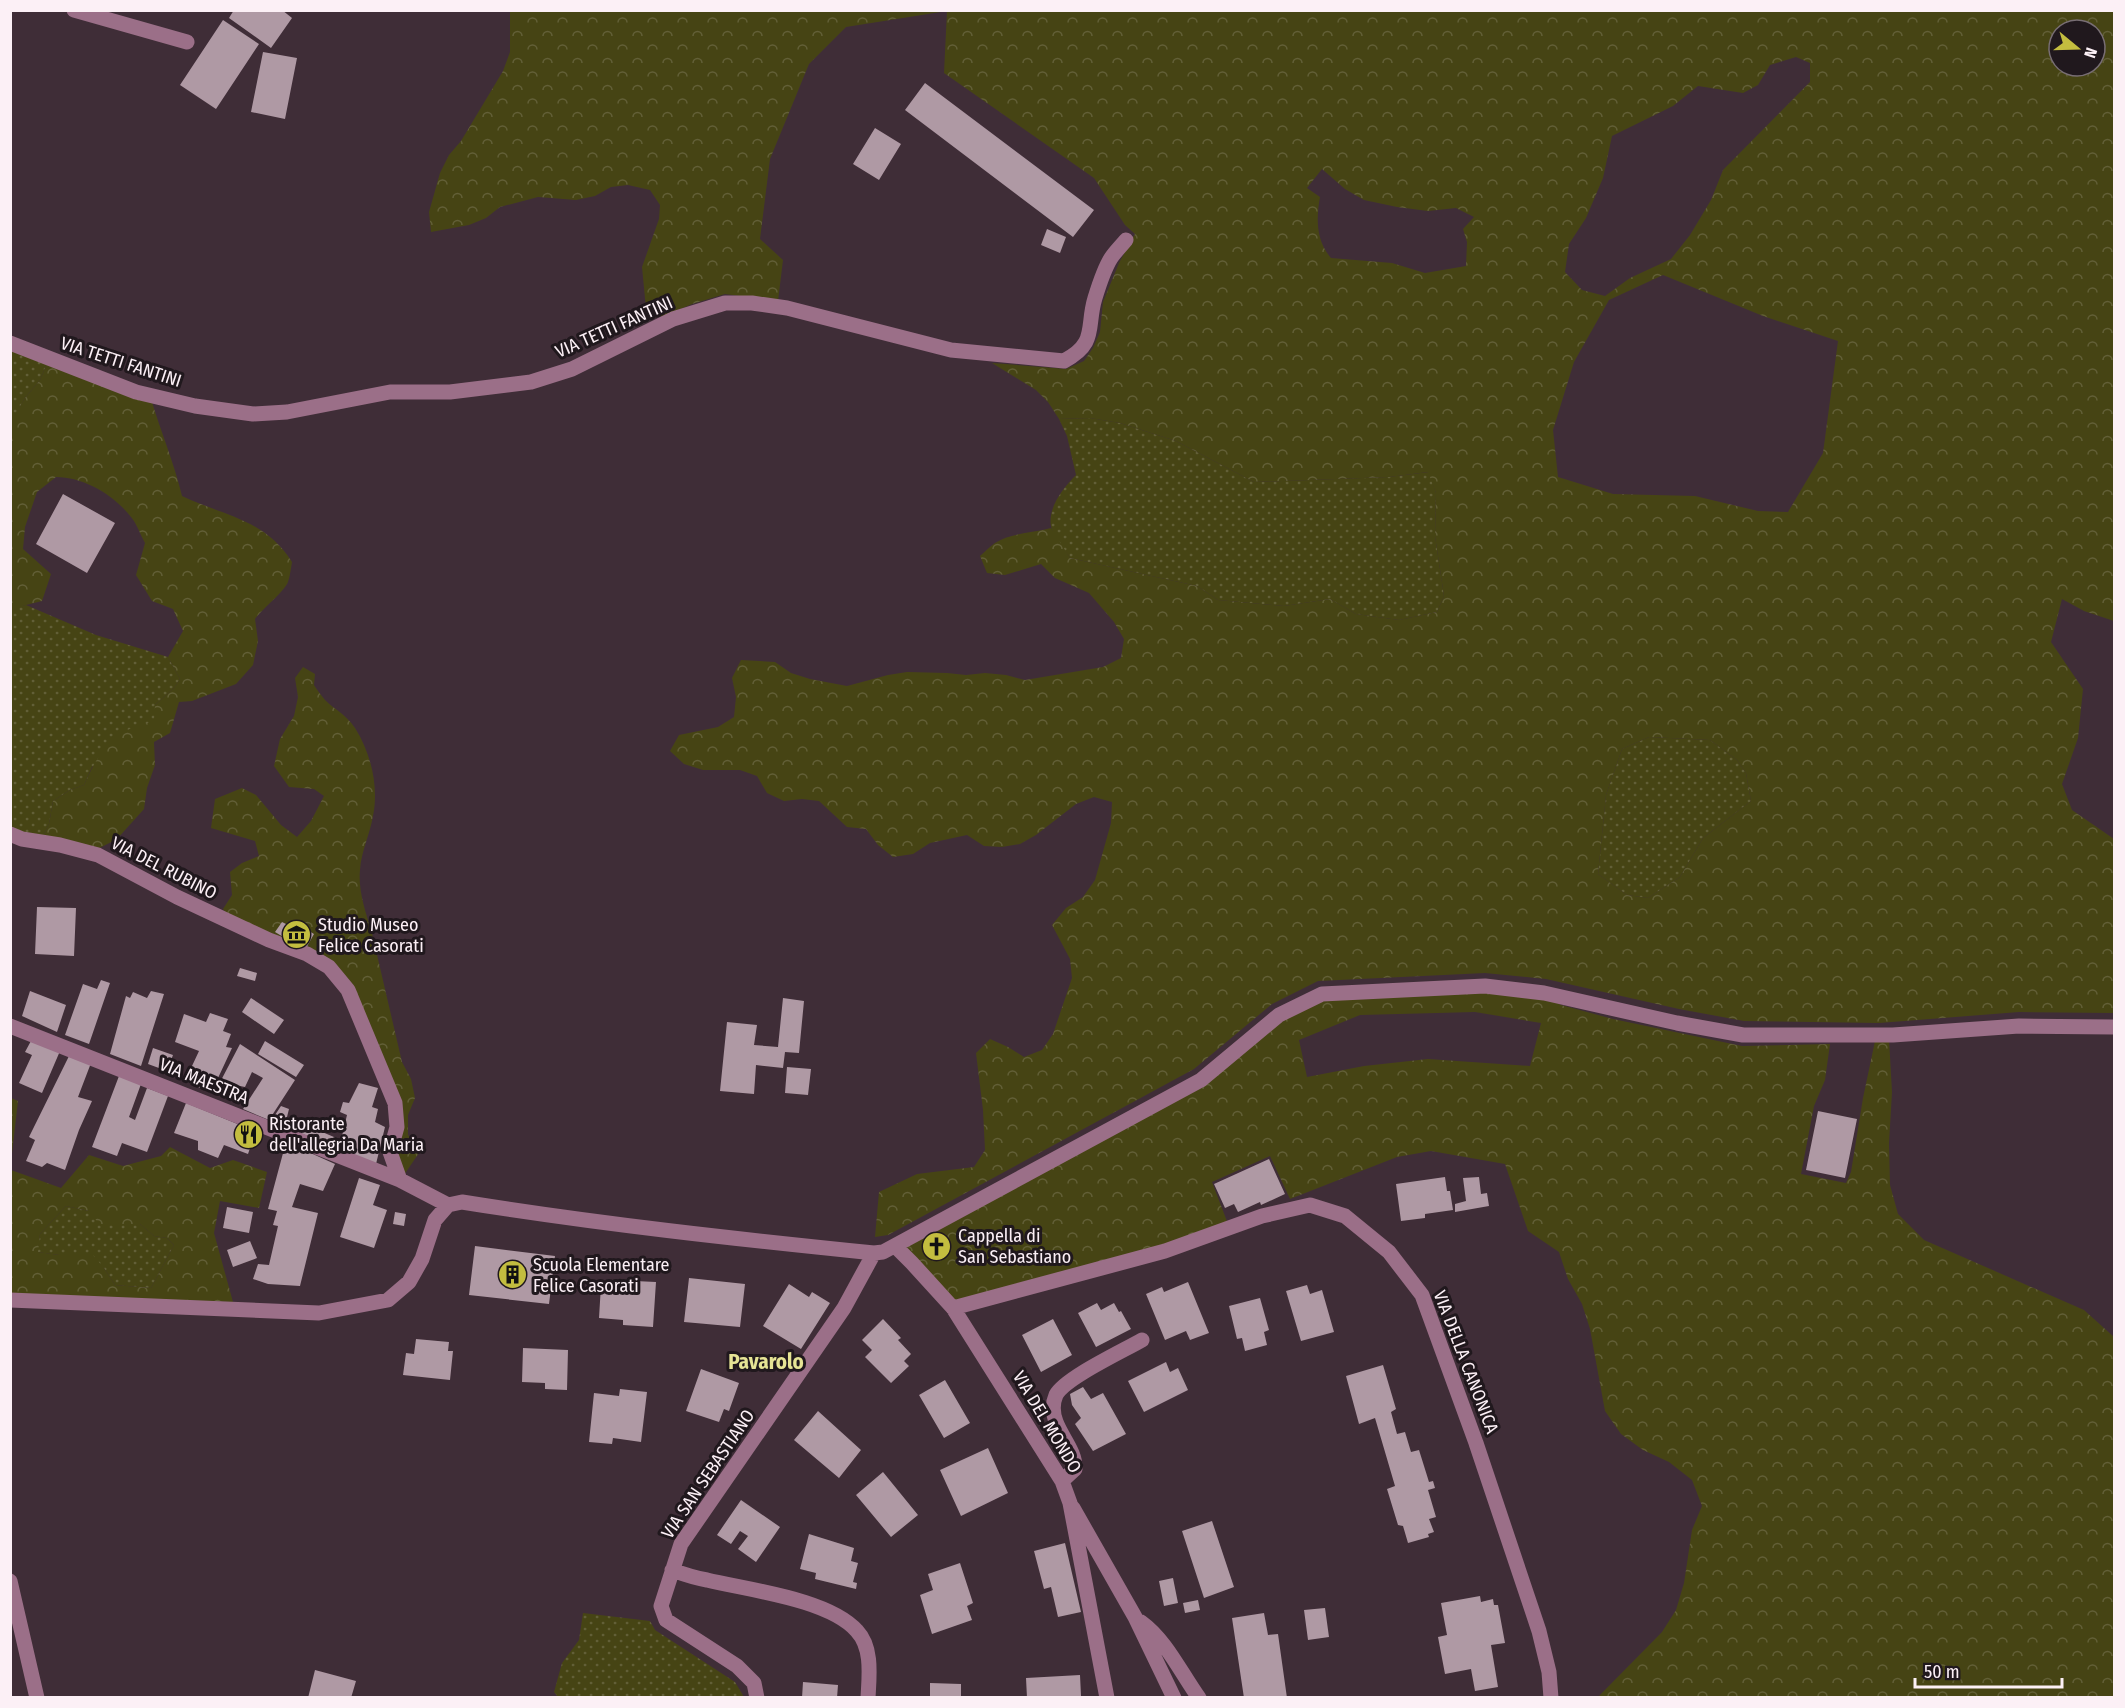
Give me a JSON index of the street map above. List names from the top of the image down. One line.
{"streets":{"street":["VIA TETTI FANTINI","VIA DEL RUBINO","VIA MAESTRA","VIA DELLA CANONICA","VIA DEL MONDO","VIA SAN SEBASTIANO"]},"crossings":[["VIA DEL RUBINO","VIA MAESTRA"],["VIA DELLA CANONICA","VIA DEL MONDO"]],"districts":["Pavarolo"],"places":{"museum":["Studio Museo Felice Casorati"],"restaurant":["Ristorante dell'allegria Da Maria"],"church":["Cappella di San Sebastiano"],"building":["Scuola Elementare Felice Casorati"]},"scale_bar":"50 m","north":"right"}
